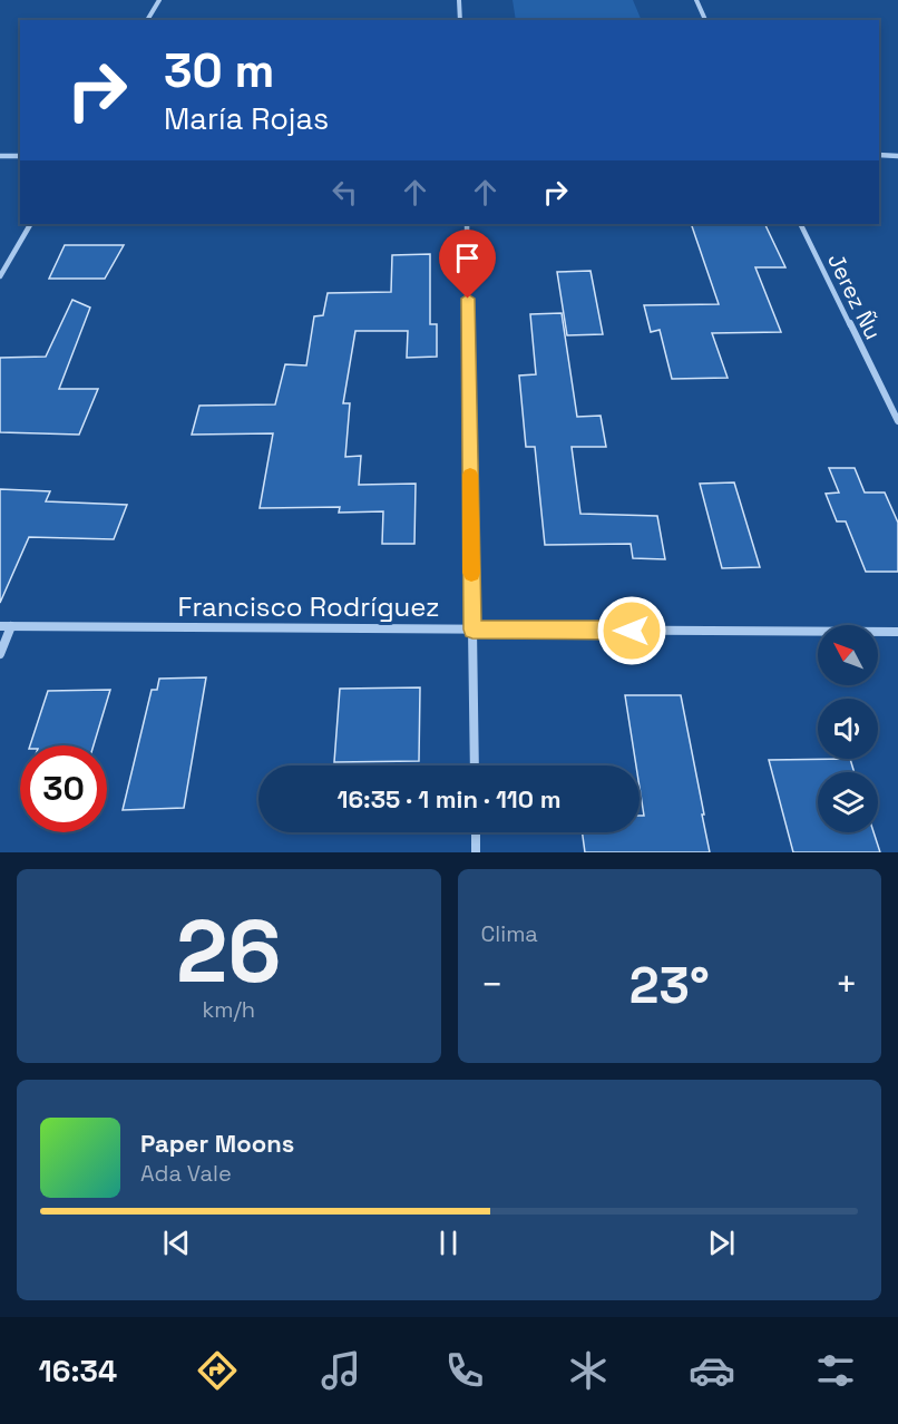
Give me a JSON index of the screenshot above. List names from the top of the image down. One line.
{"streets":{"street":["Jerez Ñu","Francisco Rodríguez"]},"north":"top left","page":{"turn":["30 m","María Rojas"],"limit":"30","trip":"16:35 · 1 min · 110 m","tile":[["26","km/h"],"Clima"],"heat":["−","23°","+"],"song":["Paper Moons","Ada Vale"],"tabs":"16:34"}}
